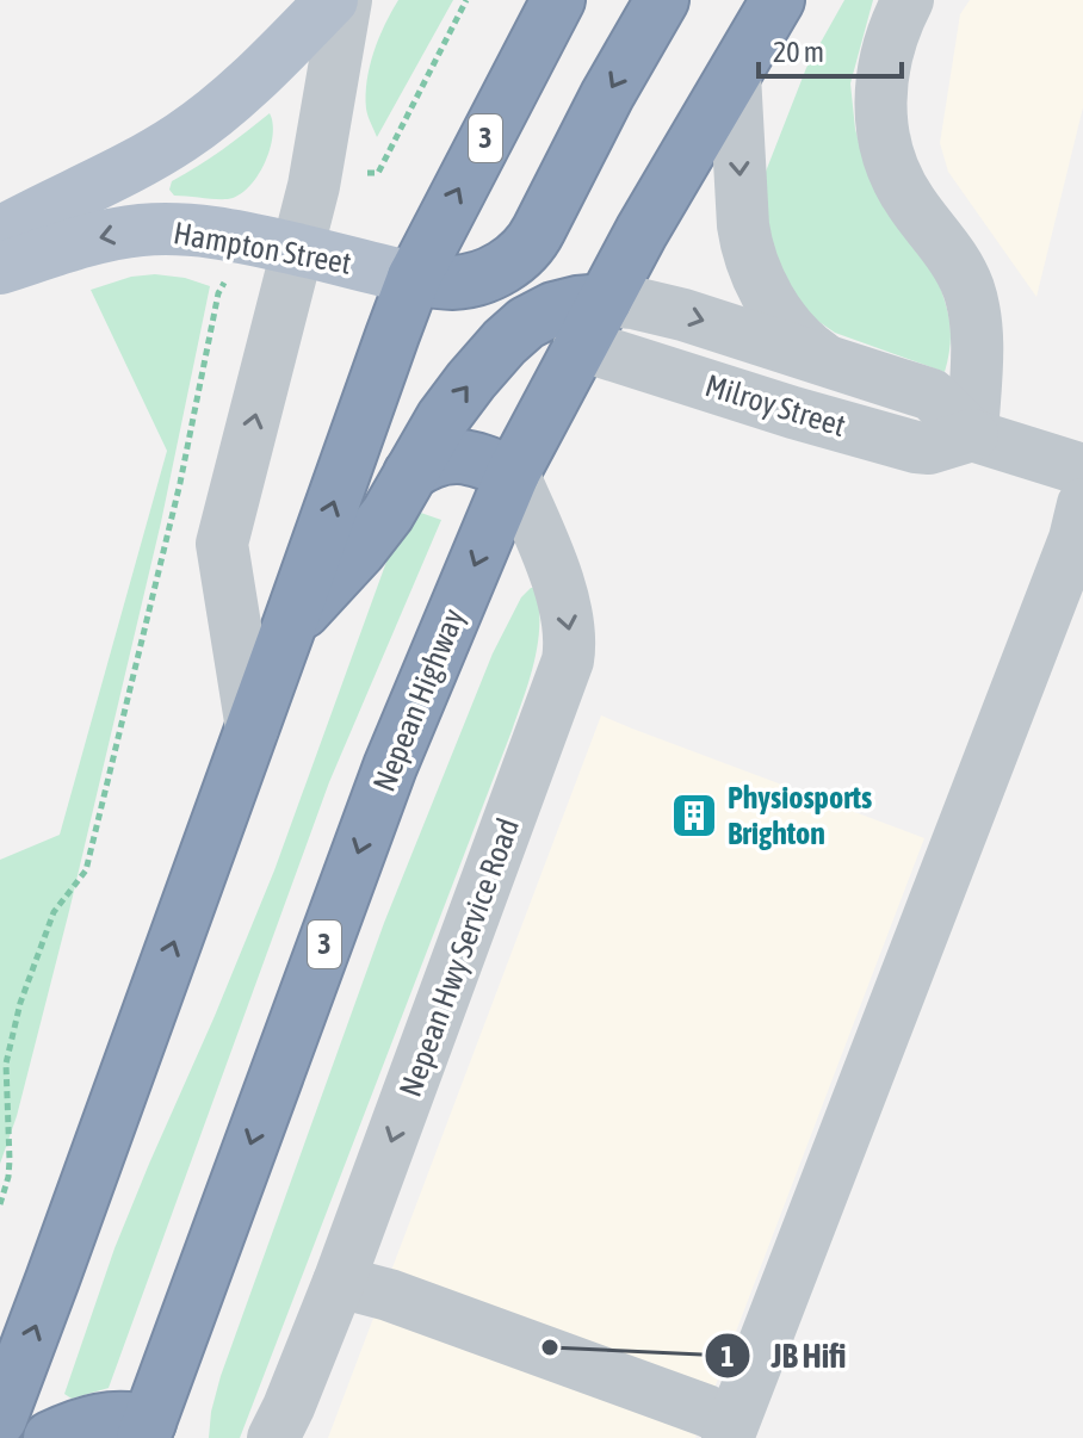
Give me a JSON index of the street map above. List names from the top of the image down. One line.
{"streets":{"highway":["3","Nepean Highway"],"main road":["Hampton Street"],"street":["Milroy Street","Nepean Hwy Service Road"]},"crossings":[["3","Hampton Street"],["Milroy Street","Nepean Highway"],["Nepean Highway","Nepean Hwy Service Road"]],"one_way":["Hampton Street"],"places":{"building":["Physiosports Brighton"],"other":["JB Hifi"]},"scale_bar":"20 m"}
